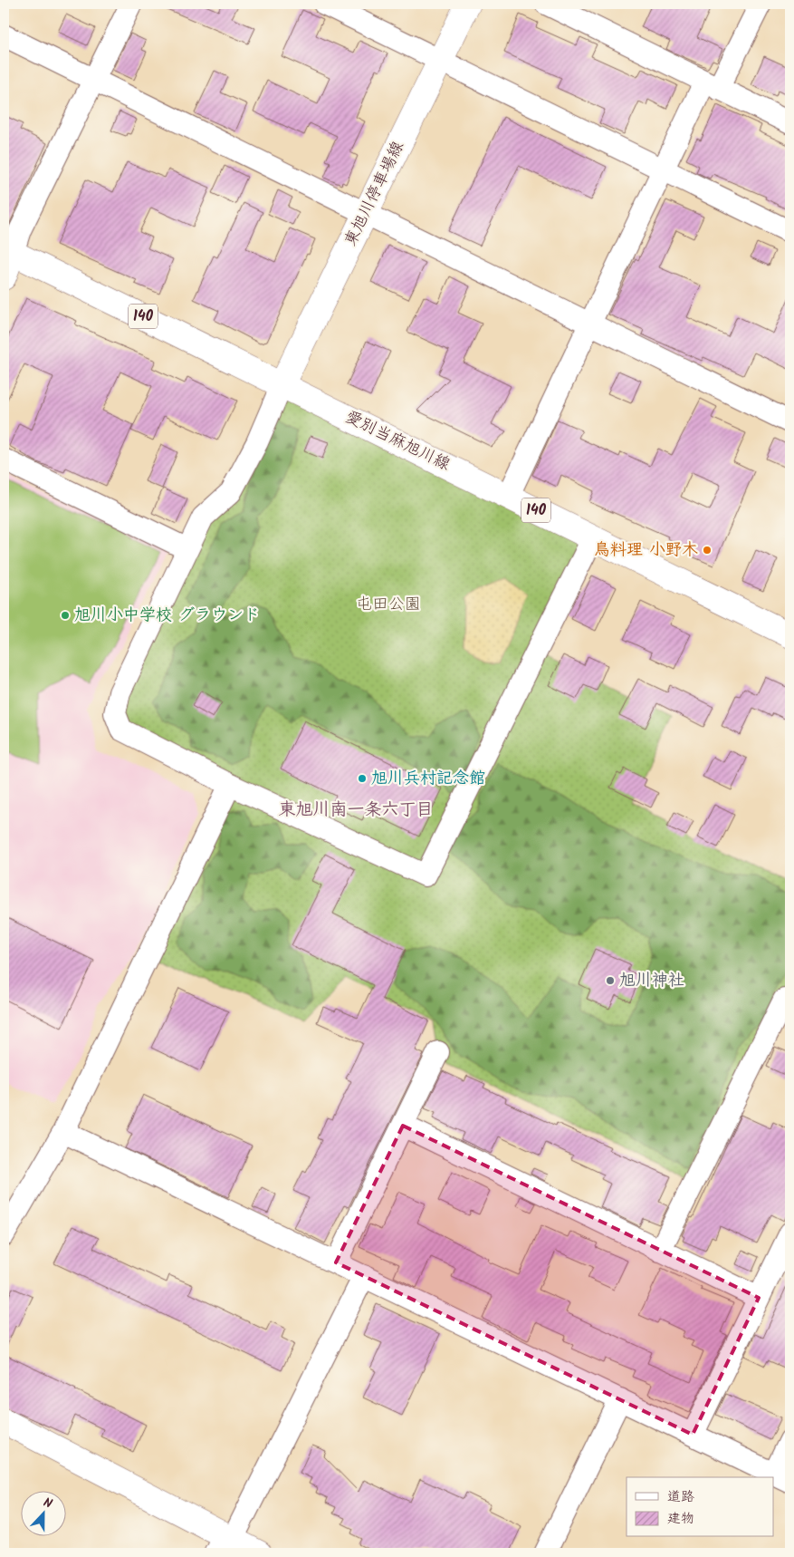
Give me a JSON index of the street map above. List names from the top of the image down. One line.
{"streets":{"main road":["東旭川停車場線","140","愛別当麻旭川線"]},"crossings":[["東旭川停車場線","愛別当麻旭川線"]],"districts":["東旭川南一条六丁目"],"parks":["屯田公園"],"places":["鳥料理 小野木","旭川小中学校 グラウンド","旭川兵村記念館","旭川神社"],"legend":["道路","建物"],"north":"top"}
